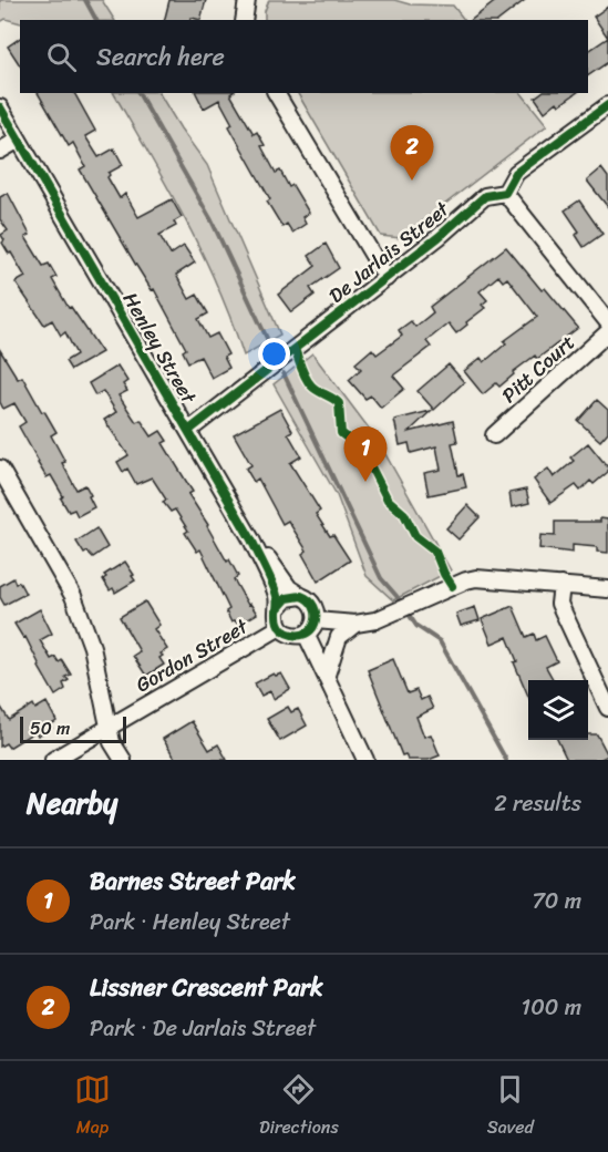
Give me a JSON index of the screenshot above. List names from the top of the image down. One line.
{"streets":{"street":["De Jarlais Street","Henley Street","Pitt Court","Gordon Street"]},"crossings":[["De Jarlais Street","Henley Street"],["Henley Street","Gordon Street"]],"scale_bar":"50 m","page":{"search":"Search here","pins":["2","1"],"scale":"50 m","heading":["Nearby","2 results"],"list":[{"mark":"1","name":"Barnes Street Park","note":"Park · Henley Street","value":"70 m"},{"mark":"2","name":"Lissner Crescent Park","note":"Park · De Jarlais Street","value":"100 m"}],"nav":["Map","Directions","Saved"]}}
